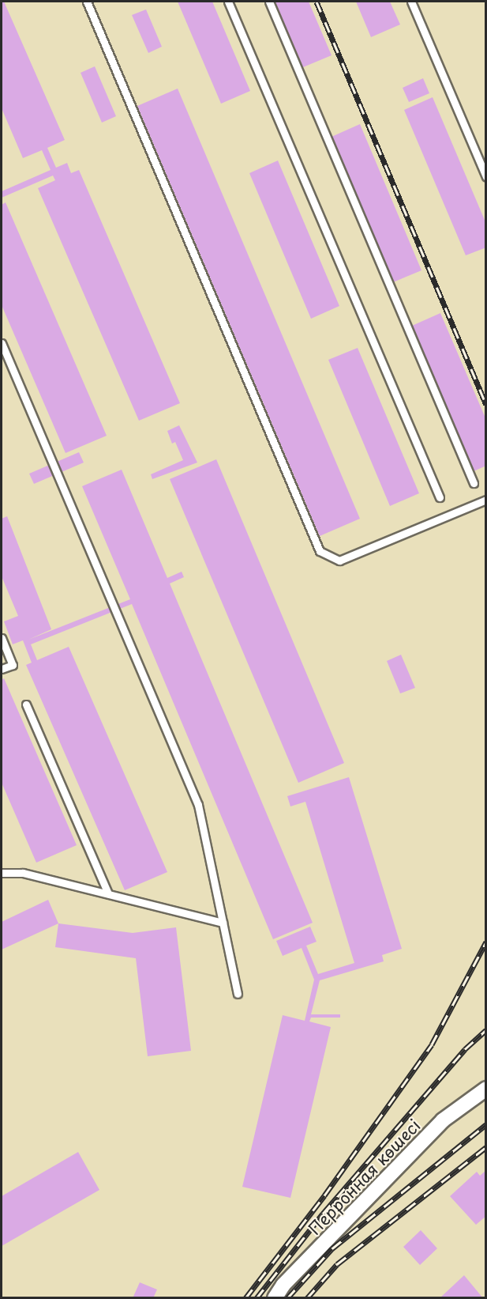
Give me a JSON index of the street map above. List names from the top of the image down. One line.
{"streets":{"street":["Перронная көшесі"]}}
